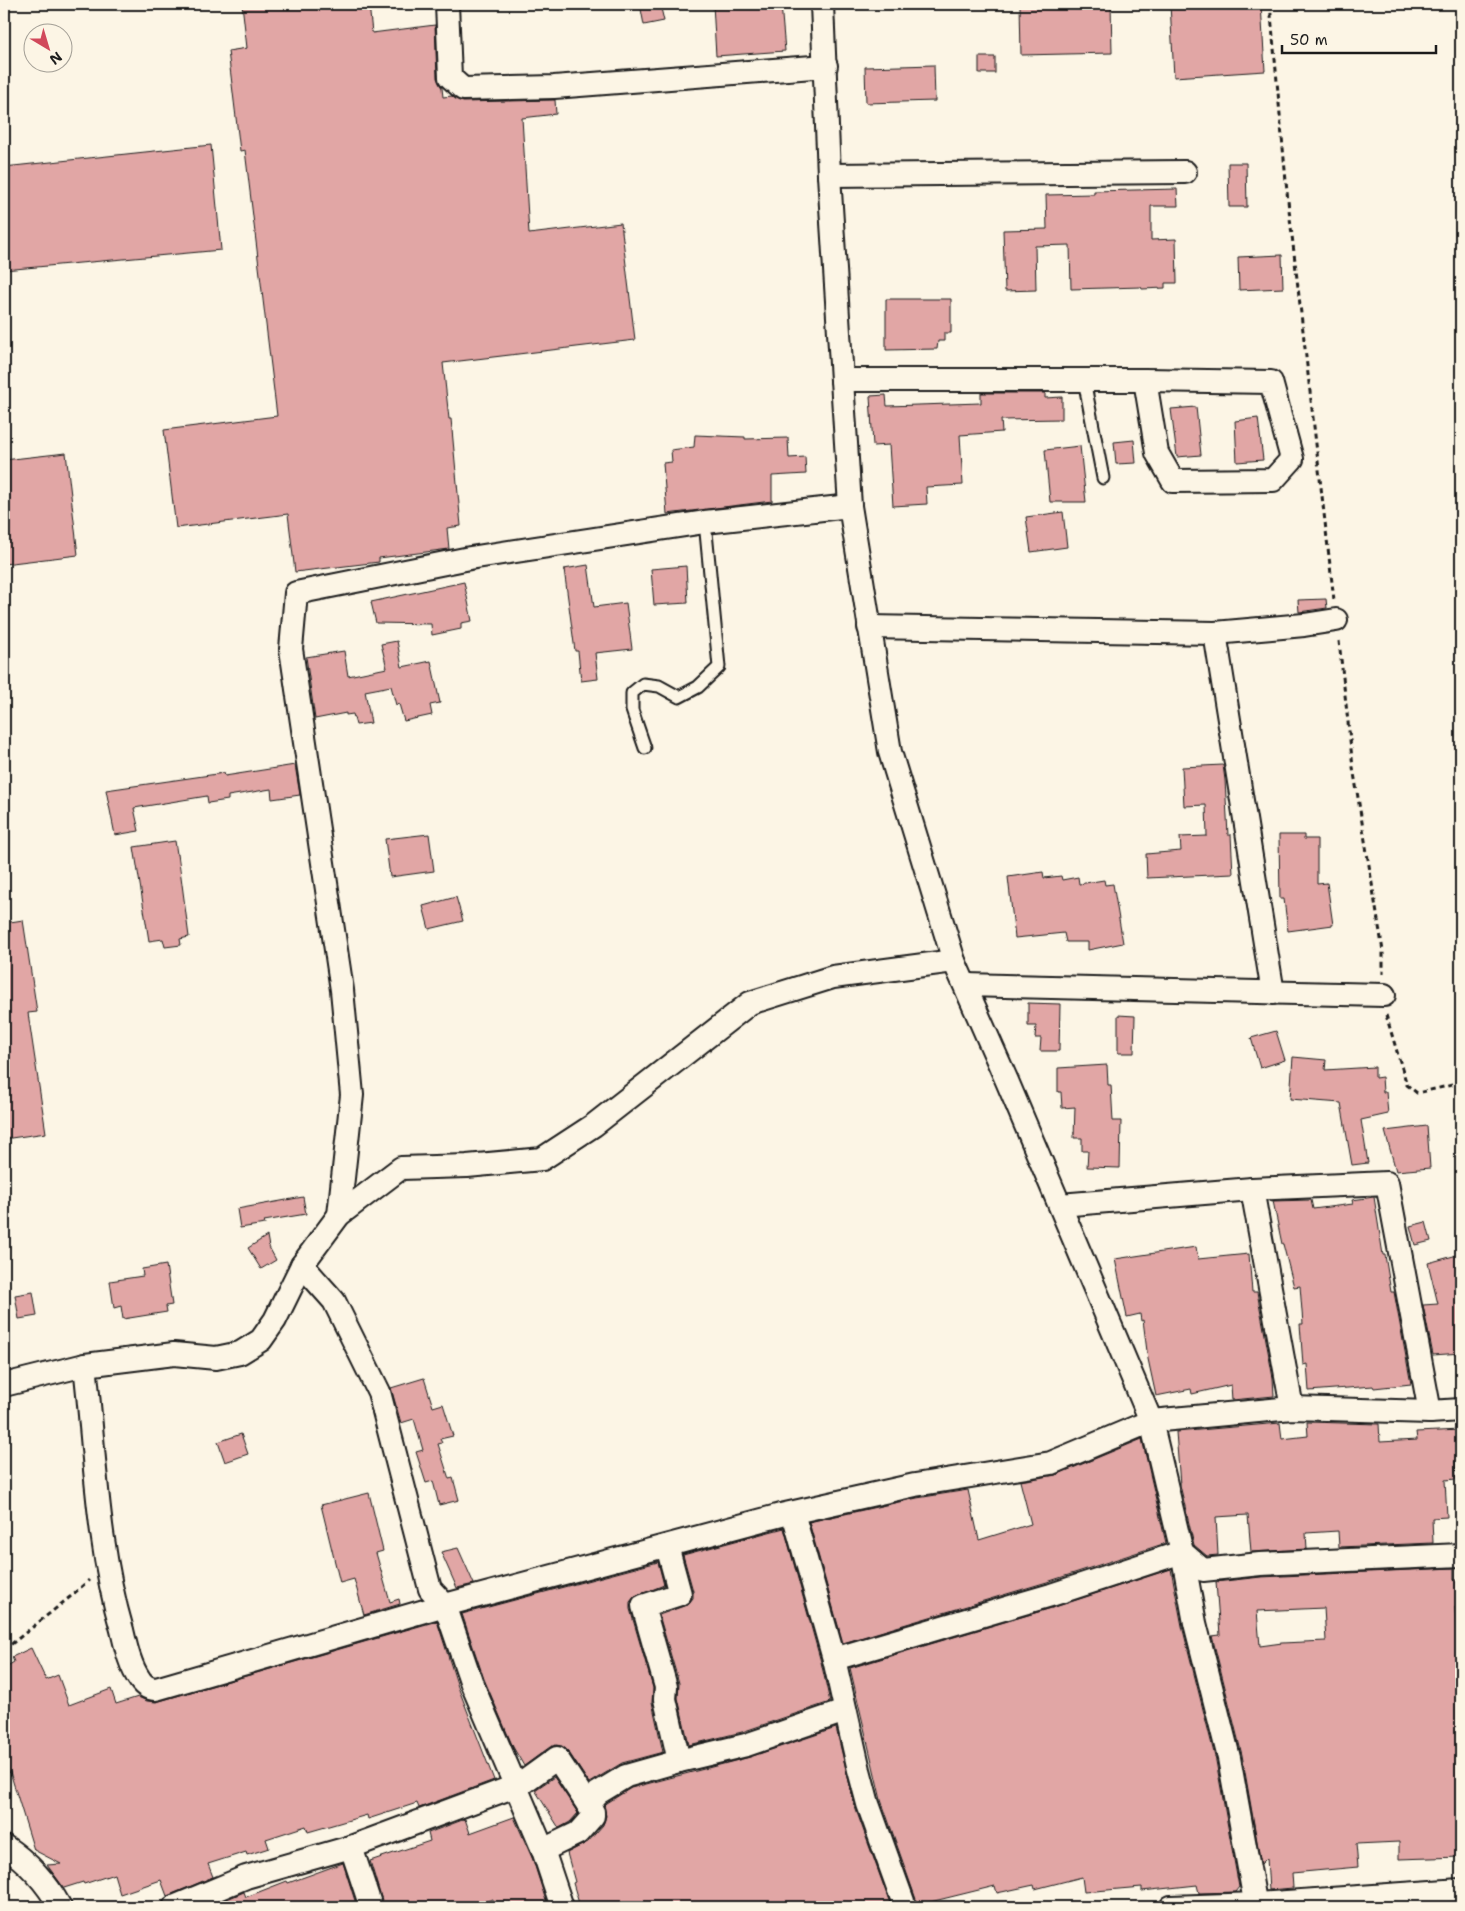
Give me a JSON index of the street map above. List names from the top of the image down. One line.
{"scale_bar":"50 m","north":"bottom right"}
